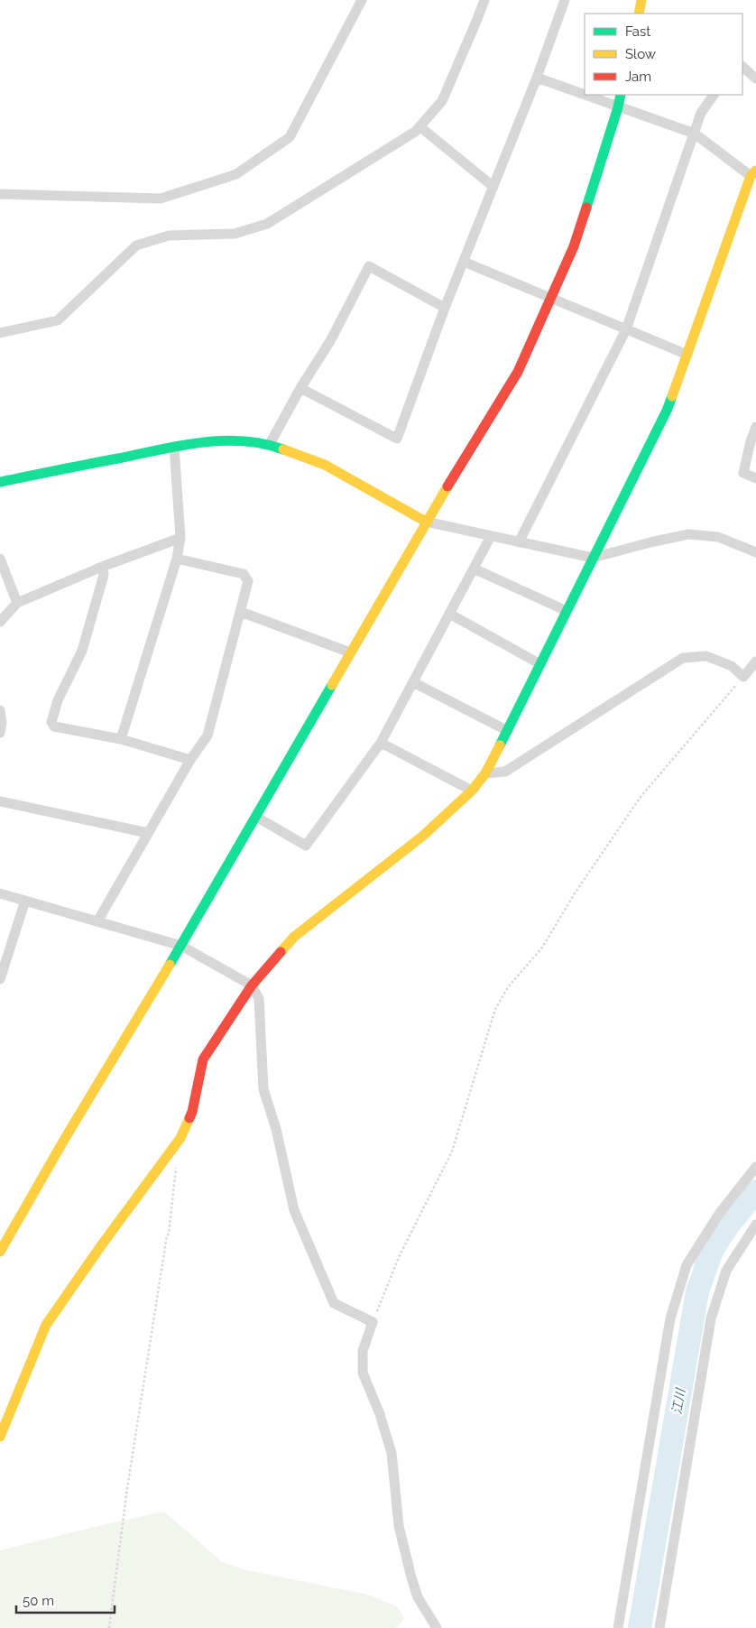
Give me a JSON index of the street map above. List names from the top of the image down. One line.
{"water":["江川"],"legend":["Fast","Slow","Jam"],"scale_bar":"50 m"}
